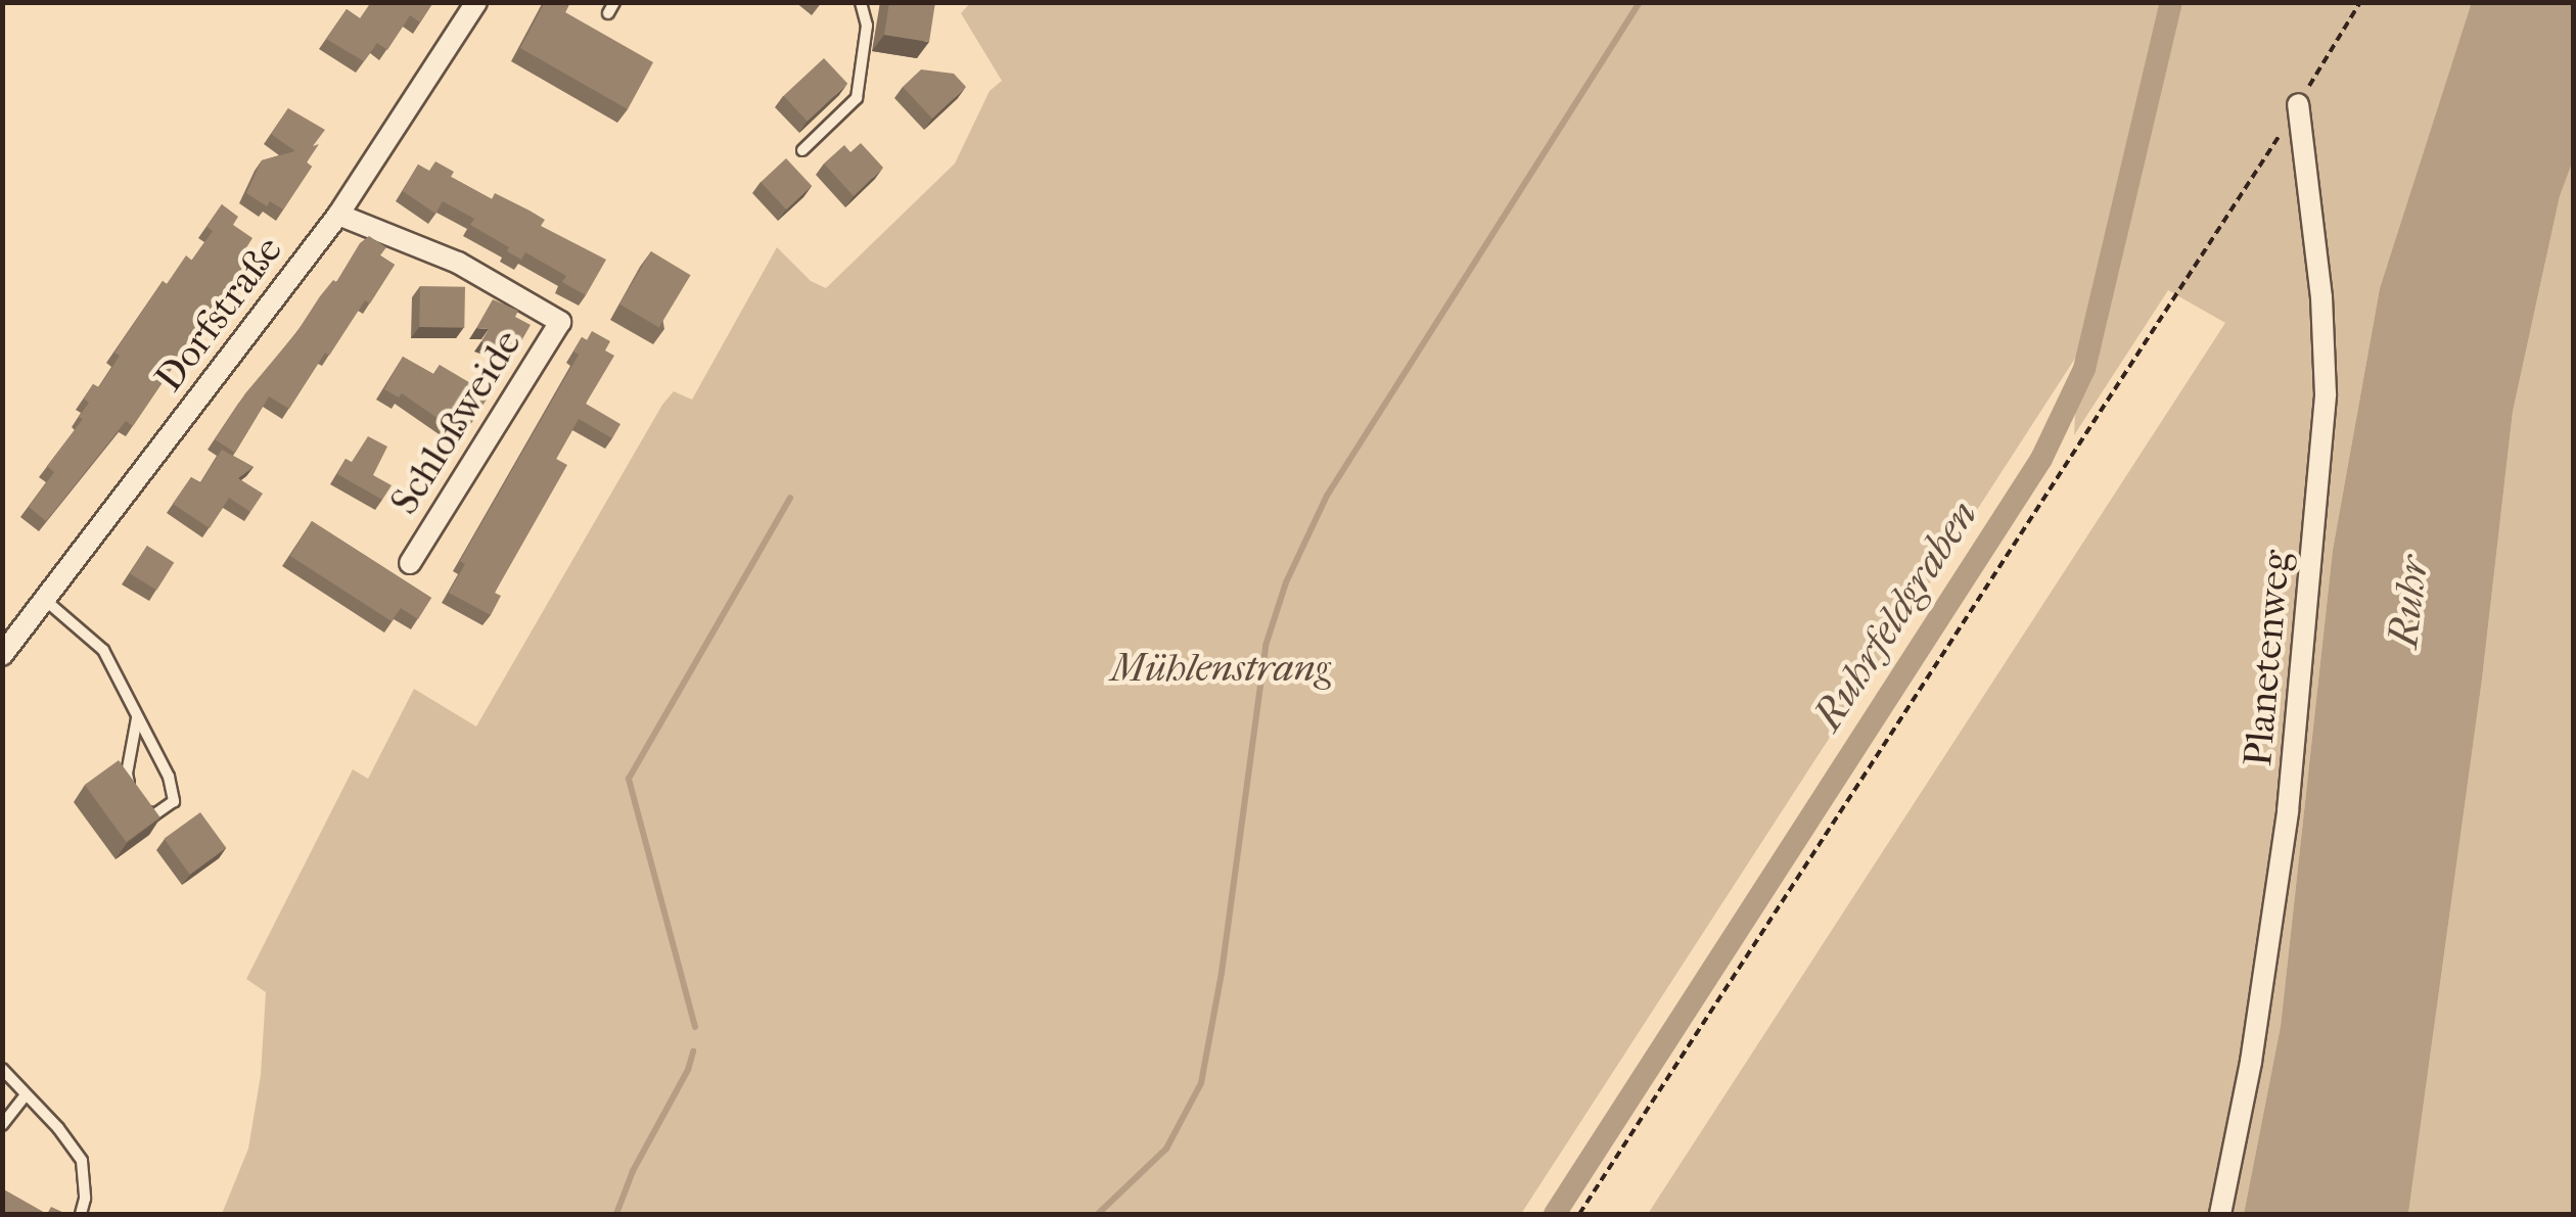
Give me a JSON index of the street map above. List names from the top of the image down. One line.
{"streets":{"street":["Dorfstraße","Schloßweide","Planetenweg"]},"crossings":[["Dorfstraße","Schloßweide"]],"water":["Ruhr","Ruhrfeldgraben"],"parks":["Mühlenstrang"]}
